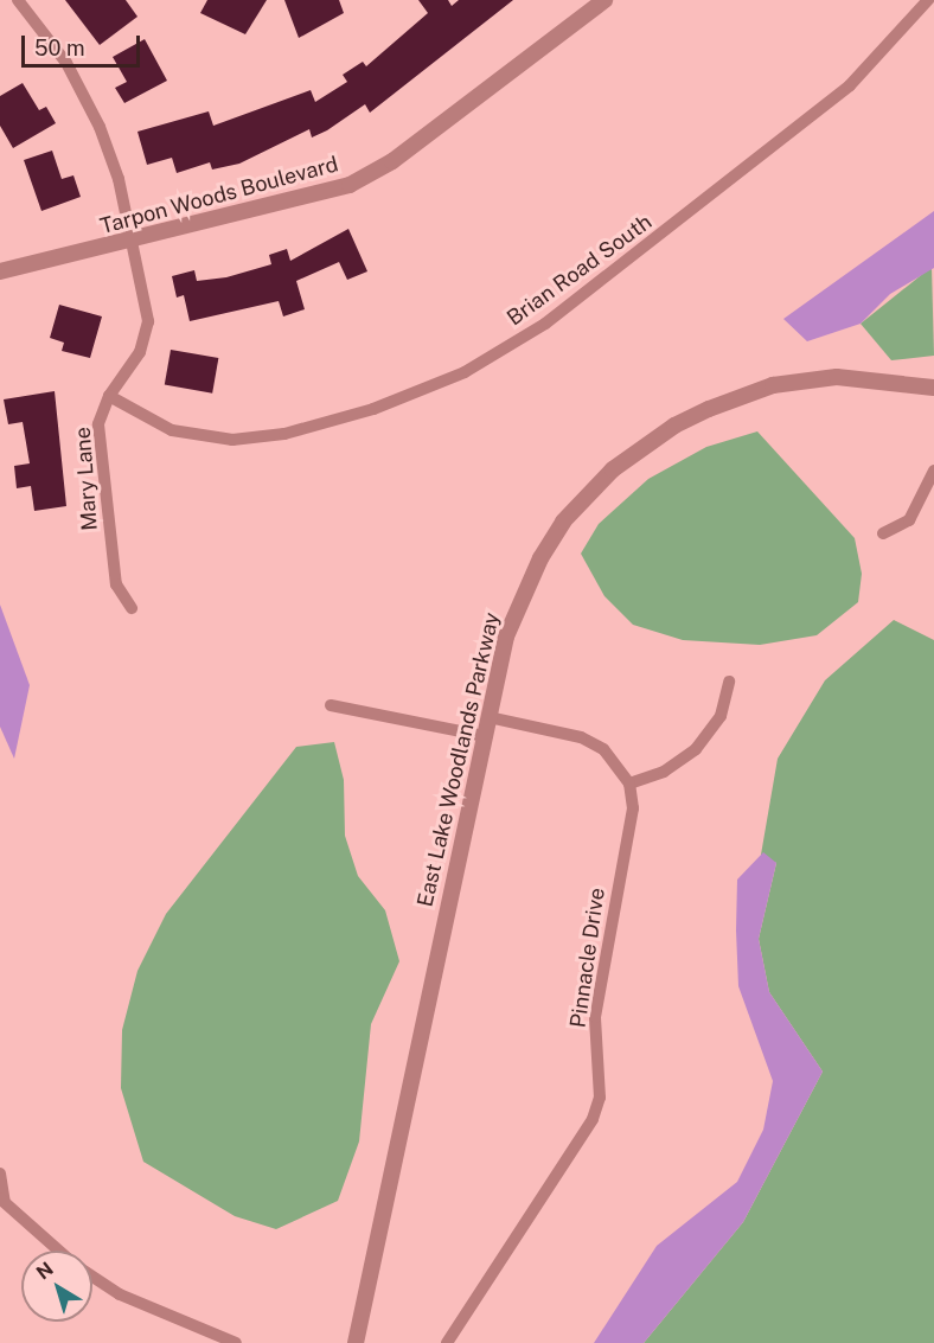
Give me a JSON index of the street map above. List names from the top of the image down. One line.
{"streets":{"street":["Tarpon Woods Boulevard","Brian Road South","Mary Lane","East Lake Woodlands Parkway","Pinnacle Drive"]},"crossings":[["Tarpon Woods Boulevard","Mary Lane"],["Brian Road South","Mary Lane"]],"scale_bar":"50 m","north":"top left"}
